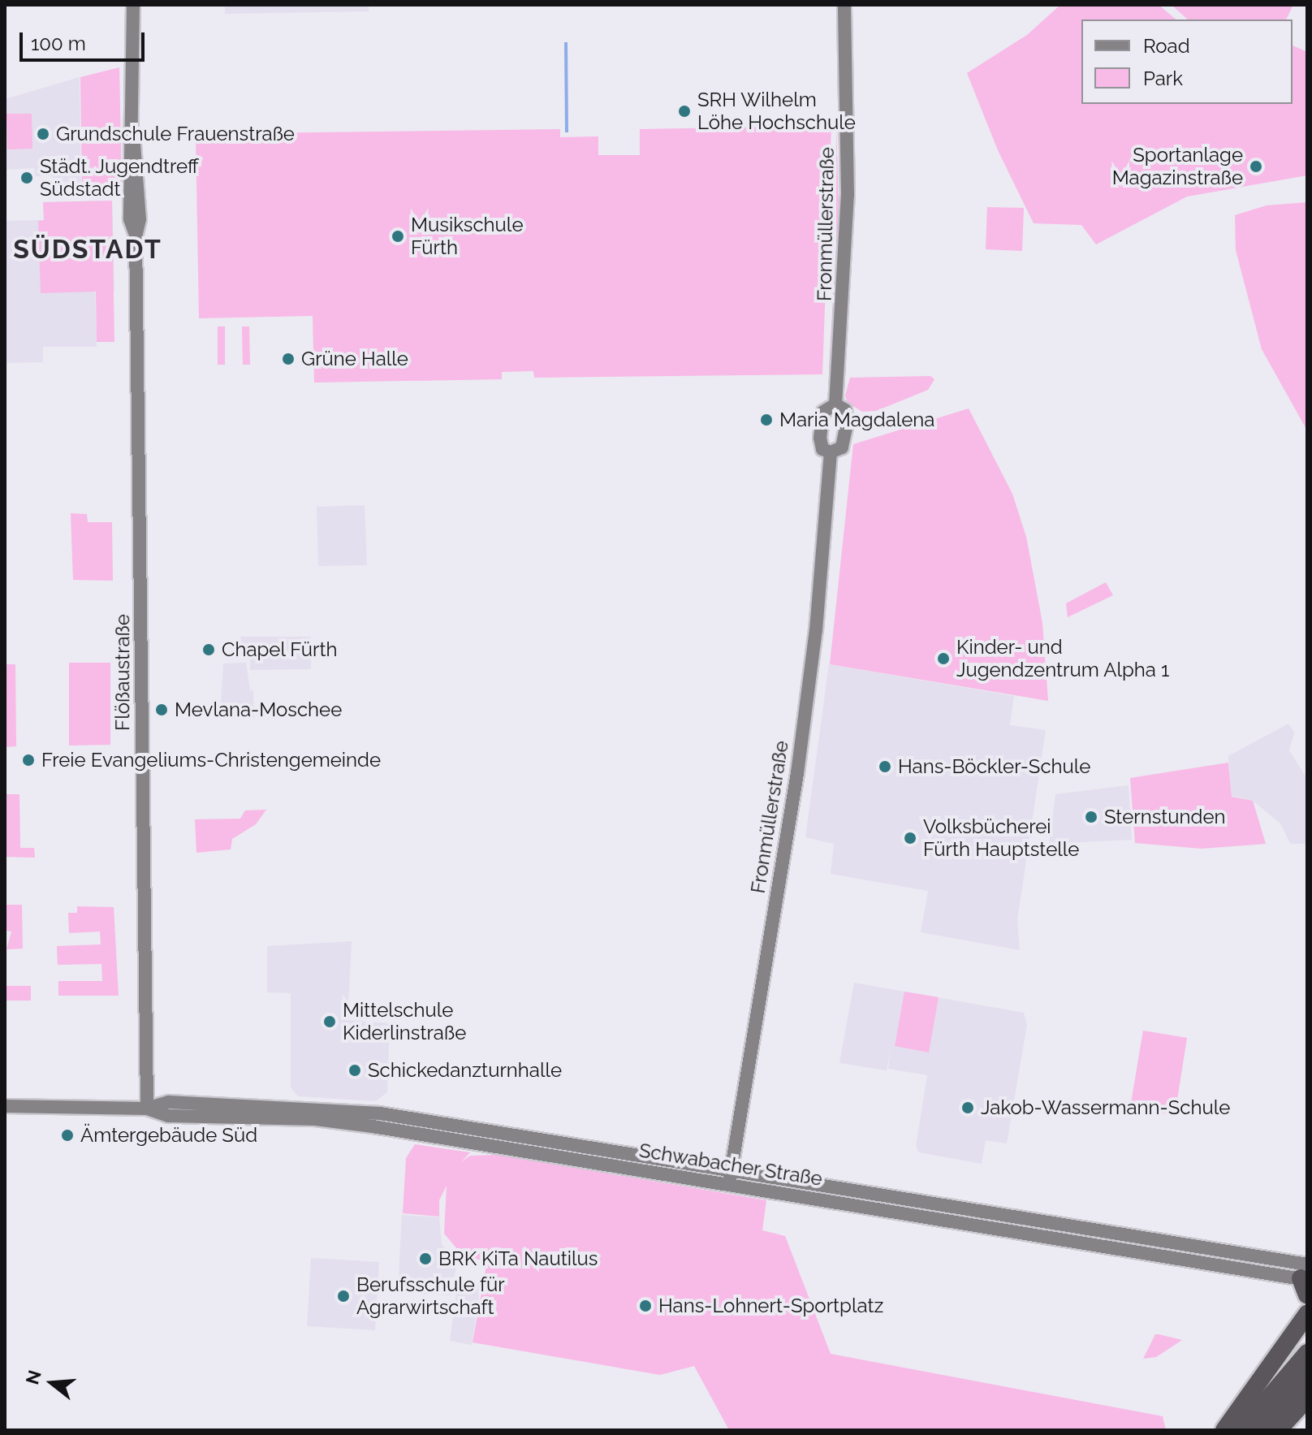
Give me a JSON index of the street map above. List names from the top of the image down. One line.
{"streets":{"main road":["Fronmüllerstraße","Flößaustraße","Schwabacher Straße"]},"crossings":[["Fronmüllerstraße","Schwabacher Straße"],["Flößaustraße","Schwabacher Straße"]],"districts":["SÜDSTADT"],"places":["SRH Wilhelm Löhe Hochschule","Grundschule Frauenstraße","Sportanlage Magazinstraße","Städt. Jugendtreff Südstadt","Musikschule Fürth","Grüne Halle","Maria Magdalena","Chapel Fürth","Kinder- und Jugendzentrum Alpha 1","Mevlana-Moschee","Freie Evangeliums-Christengemeinde","Hans-Böckler-Schule","Sternstunden","Volksbücherei Fürth Hauptstelle","Mittelschule Kiderlinstraße","Schickedanzturnhalle","Jakob-Wassermann-Schule","Ämtergebäude Süd","BRK KiTa Nautilus","Berufsschule für Agrarwirtschaft","Hans-Lohnert-Sportplatz"],"legend":["Road","Park"],"scale_bar":"100 m","north":"left"}
